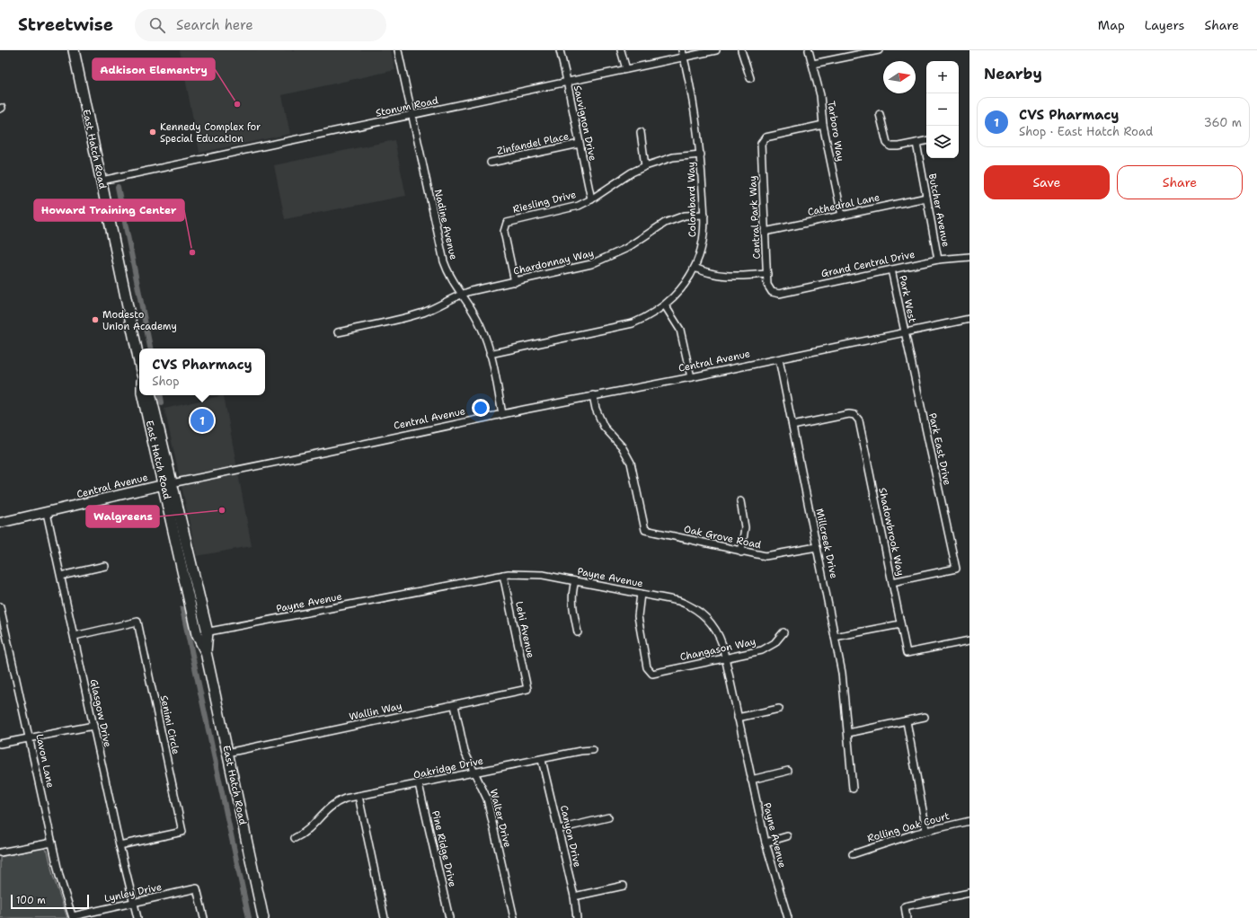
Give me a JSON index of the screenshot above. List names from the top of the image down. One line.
{"streets":{"main road":["East Hatch Road"],"street":["Stonum Road","Sauvignon Drive","Tarboro Way","Zinfandel Place","Colombard Way","Riesling Drive","Cathedral Lane","Butcher Avenue","Central Park Way","Nadine Avenue","Chardonnay Way","Grand Central Drive","Park West","Central Avenue","Park East Drive","Shadowbrook Way","Oak Grove Road","Millcreek Drive","Payne Avenue","Lehi Avenue","Changason Way","Wallin Way","Glasgow Drive","Senimi Circle","Lavon Lane","Oakridge Drive","Walter Drive","Rolling Oak Court","Canyon Drive","Pine Ridge Drive","Lynley Drive"]},"crossings":[["Stonum Road","Sauvignon Drive"],["Stonum Road","East Hatch Road"],["Stonum Road","Colombard Way"],["Stonum Road","Nadine Avenue"],["Sauvignon Drive","Zinfandel Place"],["Sauvignon Drive","Riesling Drive"],["Tarboro Way","Cathedral Lane"],["Tarboro Way","Central Park Way"],["East Hatch Road","Central Avenue"],["East Hatch Road","Payne Avenue"],["East Hatch Road","Wallin Way"],["Colombard Way","Riesling Drive"],["Colombard Way","Nadine Avenue"],["Colombard Way","Chardonnay Way"],["Riesling Drive","Chardonnay Way"],["Cathedral Lane","Butcher Avenue"],["Cathedral Lane","Central Park Way"],["Butcher Avenue","Grand Central Drive"],["Central Park Way","Grand Central Drive"],["Nadine Avenue","Chardonnay Way"],["Nadine Avenue","Central Avenue"],["Grand Central Drive","Park West"],["Park West","Central Avenue"],["Park West","Park East Drive"],["Central Avenue","Park East Drive"],["Central Avenue","Oak Grove Road"],["Central Avenue","Millcreek Drive"],["Central Avenue","Glasgow Drive"],["Park East Drive","Shadowbrook Way"],["Shadowbrook Way","Millcreek Drive"],["Oak Grove Road","Millcreek Drive"],["Payne Avenue","Lehi Avenue"],["Payne Avenue","Changason Way"],["Lehi Avenue","Wallin Way"],["Wallin Way","Walter Drive"],["Glasgow Drive","Senimi Circle"],["Glasgow Drive","Lynley Drive"],["Lavon Lane","Lynley Drive"],["Oakridge Drive","Walter Drive"],["Oakridge Drive","Canyon Drive"],["Oakridge Drive","Pine Ridge Drive"]],"places":["Adkison Elementry","Kennedy Complex for Special Education","Howard Training Center","Modesto Union Academy","Walgreens"],"scale_bar":"100 m","north":"right","page":{"header":"Streetwise","search":"Search here","nav":["Map","Layers","Share"],"heading":"Nearby","map_buttons":["+","−"],"list":[{"mark":"1","name":"CVS Pharmacy","note":"Shop · East Hatch Road","value":"360 m"}],"buttons":["Save","Share"],"popup":["CVS Pharmacy","Shop"],"pins":"1","scale":"100 m"}}
